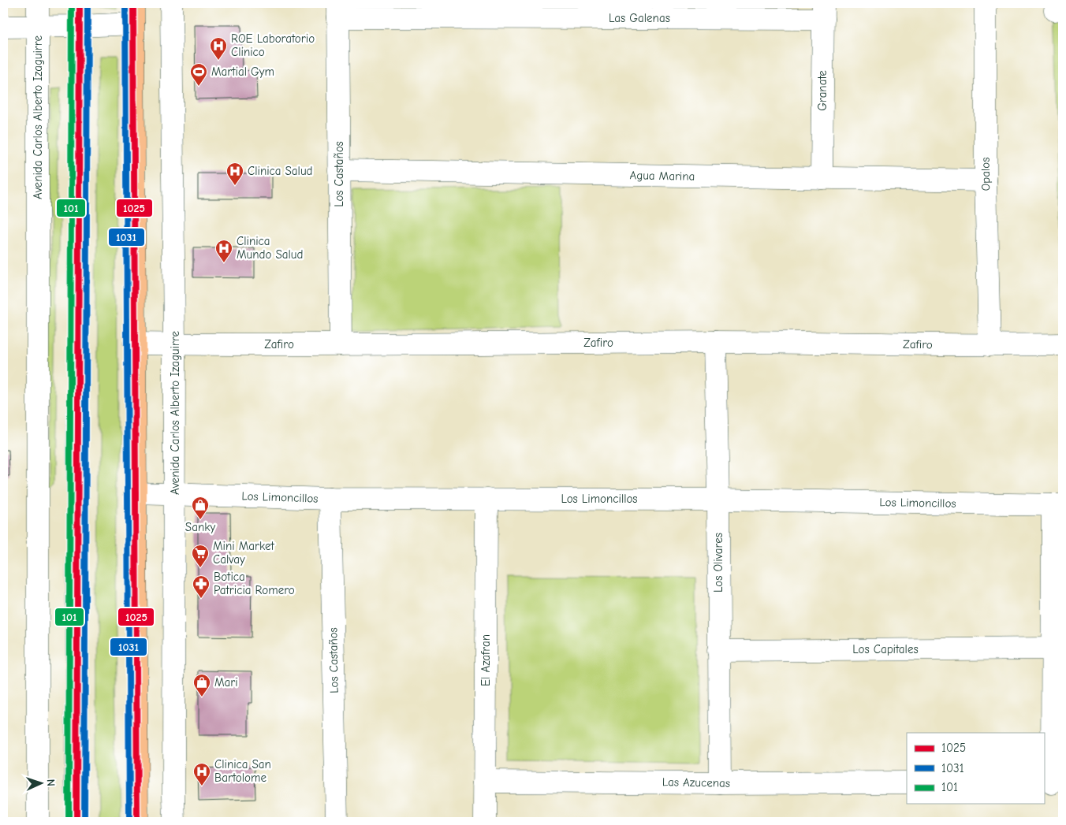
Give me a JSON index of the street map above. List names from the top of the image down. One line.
{"streets":{"street":["Las Galenas","Granate","Avenida Carlos Alberto Izaguirre","Los Castaños","Opalos","Agua Marina","Zafiro","Los Limoncillos","Los Olivares","Los Capitales","El Azafran","Las Azucenas"]},"crossings":[["Las Galenas","Granate"],["Las Galenas","Los Castaños"],["Granate","Agua Marina"],["Avenida Carlos Alberto Izaguirre","Zafiro"],["Avenida Carlos Alberto Izaguirre","Los Limoncillos"],["Los Castaños","Agua Marina"],["Los Castaños","Zafiro"],["Los Castaños","Los Limoncillos"],["Opalos","Agua Marina"],["Opalos","Zafiro"],["Zafiro","Los Olivares"],["Los Limoncillos","Los Olivares"],["Los Limoncillos","El Azafran"],["Los Olivares","Los Capitales"],["Los Olivares","Las Azucenas"],["El Azafran","Las Azucenas"]],"places":{"hospital":["ROE Laboratorio Clinico","Clinica Salud","Clinica Mundo Salud","Clinica San Bartolome"],"sports":["Martial Gym"],"shop":["Sanky","Mari"],"supermarket":["Mini Market Calvay"],"pharmacy":["Botica Patricia Romero"]},"lines":["transit line 1025","transit line 1031","transit line 101"],"legend":["1025","1031","101"],"north":"right"}
